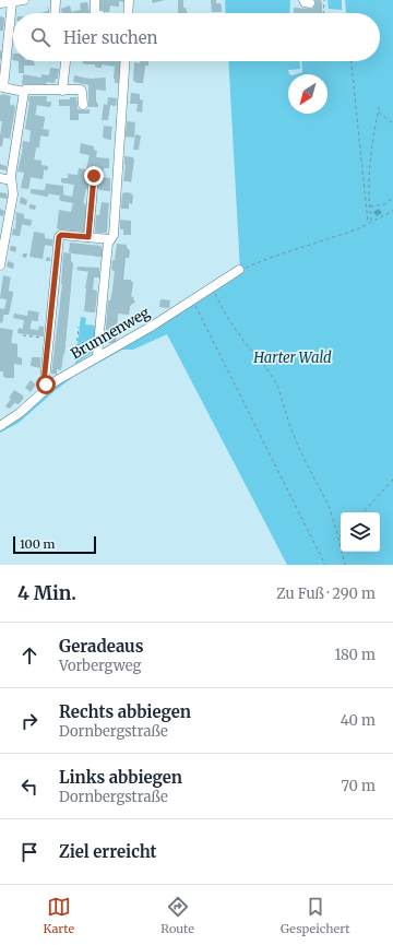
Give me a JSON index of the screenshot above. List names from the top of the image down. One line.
{"streets":{"street":["Brunnenweg"]},"parks":["Harter Wald"],"scale_bar":"100 m","north":"bottom left","page":{"search":"Hier suchen","scale":"100 m","heading":["4 Min.","Zu Fuß · 290 m"],"list":[["Geradeaus","Vorbergweg","180 m"],["Rechts abbiegen","Dornbergstraße","40 m"],["Links abbiegen","Dornbergstraße","70 m"],"Ziel erreicht"],"nav":["Karte","Route","Gespeichert"]}}
